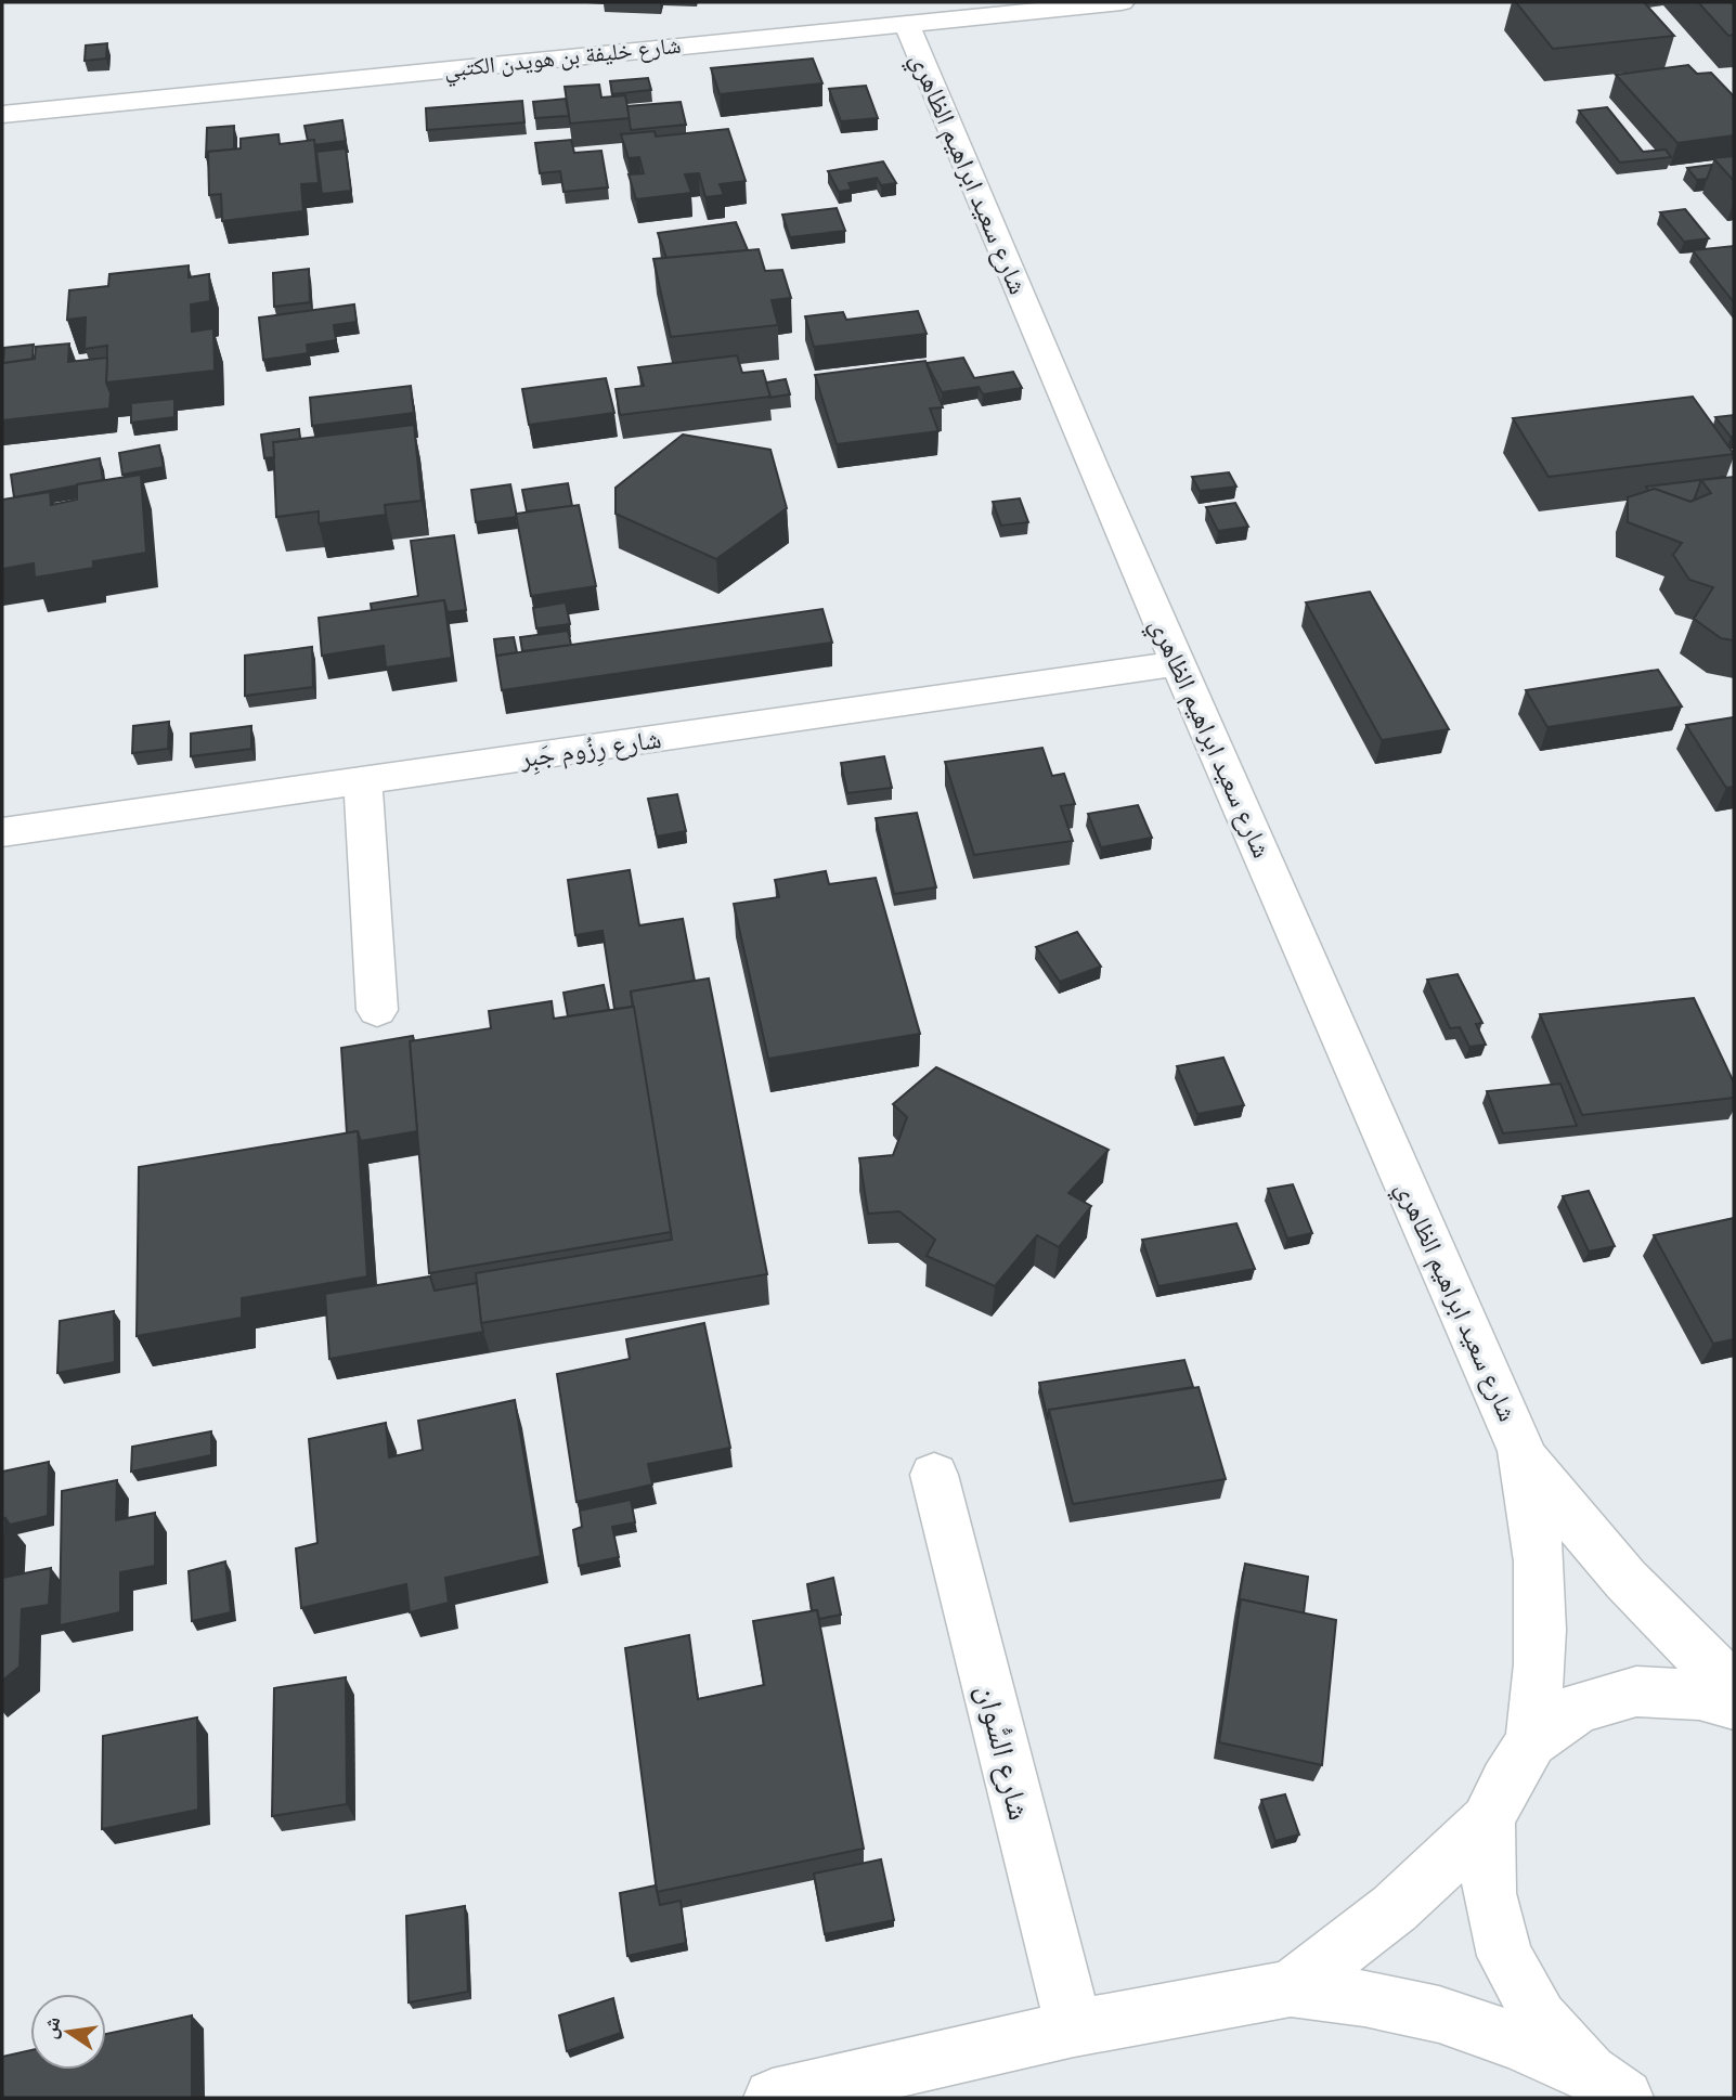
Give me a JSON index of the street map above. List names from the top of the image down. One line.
{"streets":{"street":["شارع خليفة بن هويدن الكتبي","شارع سعيد ابراهيم الظاهري","شارع رِزُوم جَبِر","شارع السُّوان"]},"crossings":[["شارع خليفة بن هويدن الكتبي","شارع سعيد ابراهيم الظاهري"],["شارع سعيد ابراهيم الظاهري","شارع رِزُوم جَبِر"]],"north":"left"}
